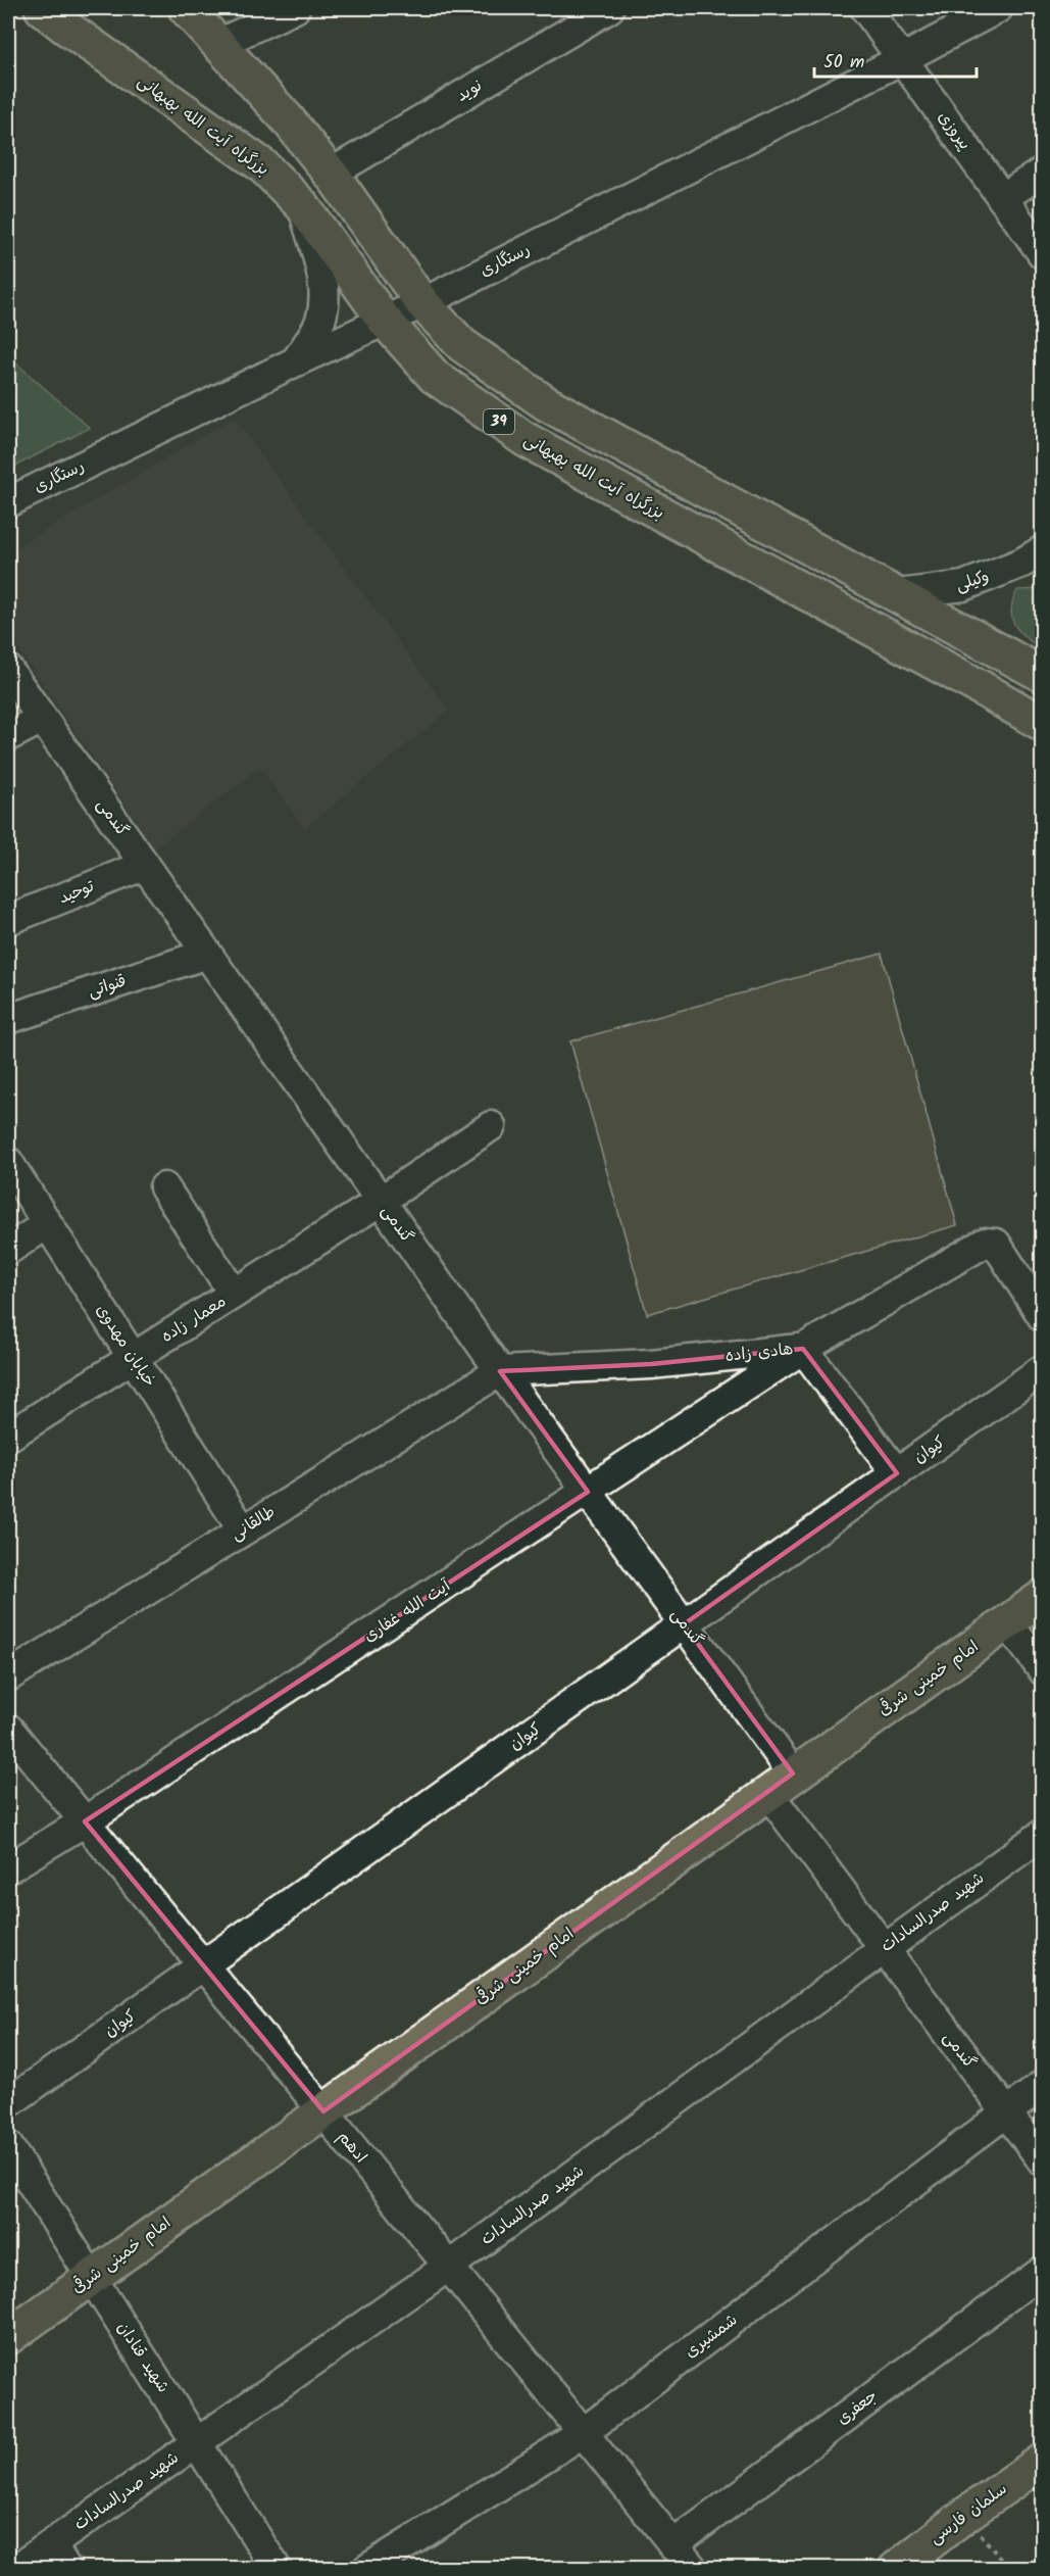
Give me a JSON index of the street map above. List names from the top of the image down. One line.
{"streets":{"main road":["بزرگراه آیت الله بهبهانی","39","امام خمینی شرقی","سلمان فارسی"],"street":["نوید","پیروزی","رستگاری","وکیلی","گندمی","توحید","قنواتی","معمار زاده","خیابان مهدوی","هادی زاده","کیوان","طالقانی","آیت الله غفاری","شهید صدرالسادات","ادهم","شمشیری","شهید قنادان","جعفری"]},"crossings":[["نوید","39"],["بزرگراه آیت الله بهبهانی","رستگاری"],["بزرگراه آیت الله بهبهانی","39"],["پیروزی","رستگاری"],["رستگاری","39"],["39","وکیلی"],["گندمی","توحید"],["گندمی","قنواتی"],["گندمی","معمار زاده"],["گندمی","هادی زاده"],["گندمی","کیوان"],["گندمی","طالقانی"],["گندمی","آیت الله غفاری"],["گندمی","امام خمینی شرقی"],["گندمی","شهید صدرالسادات"],["گندمی","شمشیری"],["معمار زاده","خیابان مهدوی"],["خیابان مهدوی","طالقانی"],["هادی زاده","طالقانی"],["هادی زاده","آیت الله غفاری"],["کیوان","ادهم"],["آیت الله غفاری","ادهم"],["امام خمینی شرقی","ادهم"],["امام خمینی شرقی","شهید قنادان"],["شهید صدرالسادات","ادهم"],["شهید صدرالسادات","شهید قنادان"],["ادهم","شمشیری"],["ادهم","جعفری"]],"scale_bar":"50 m"}
